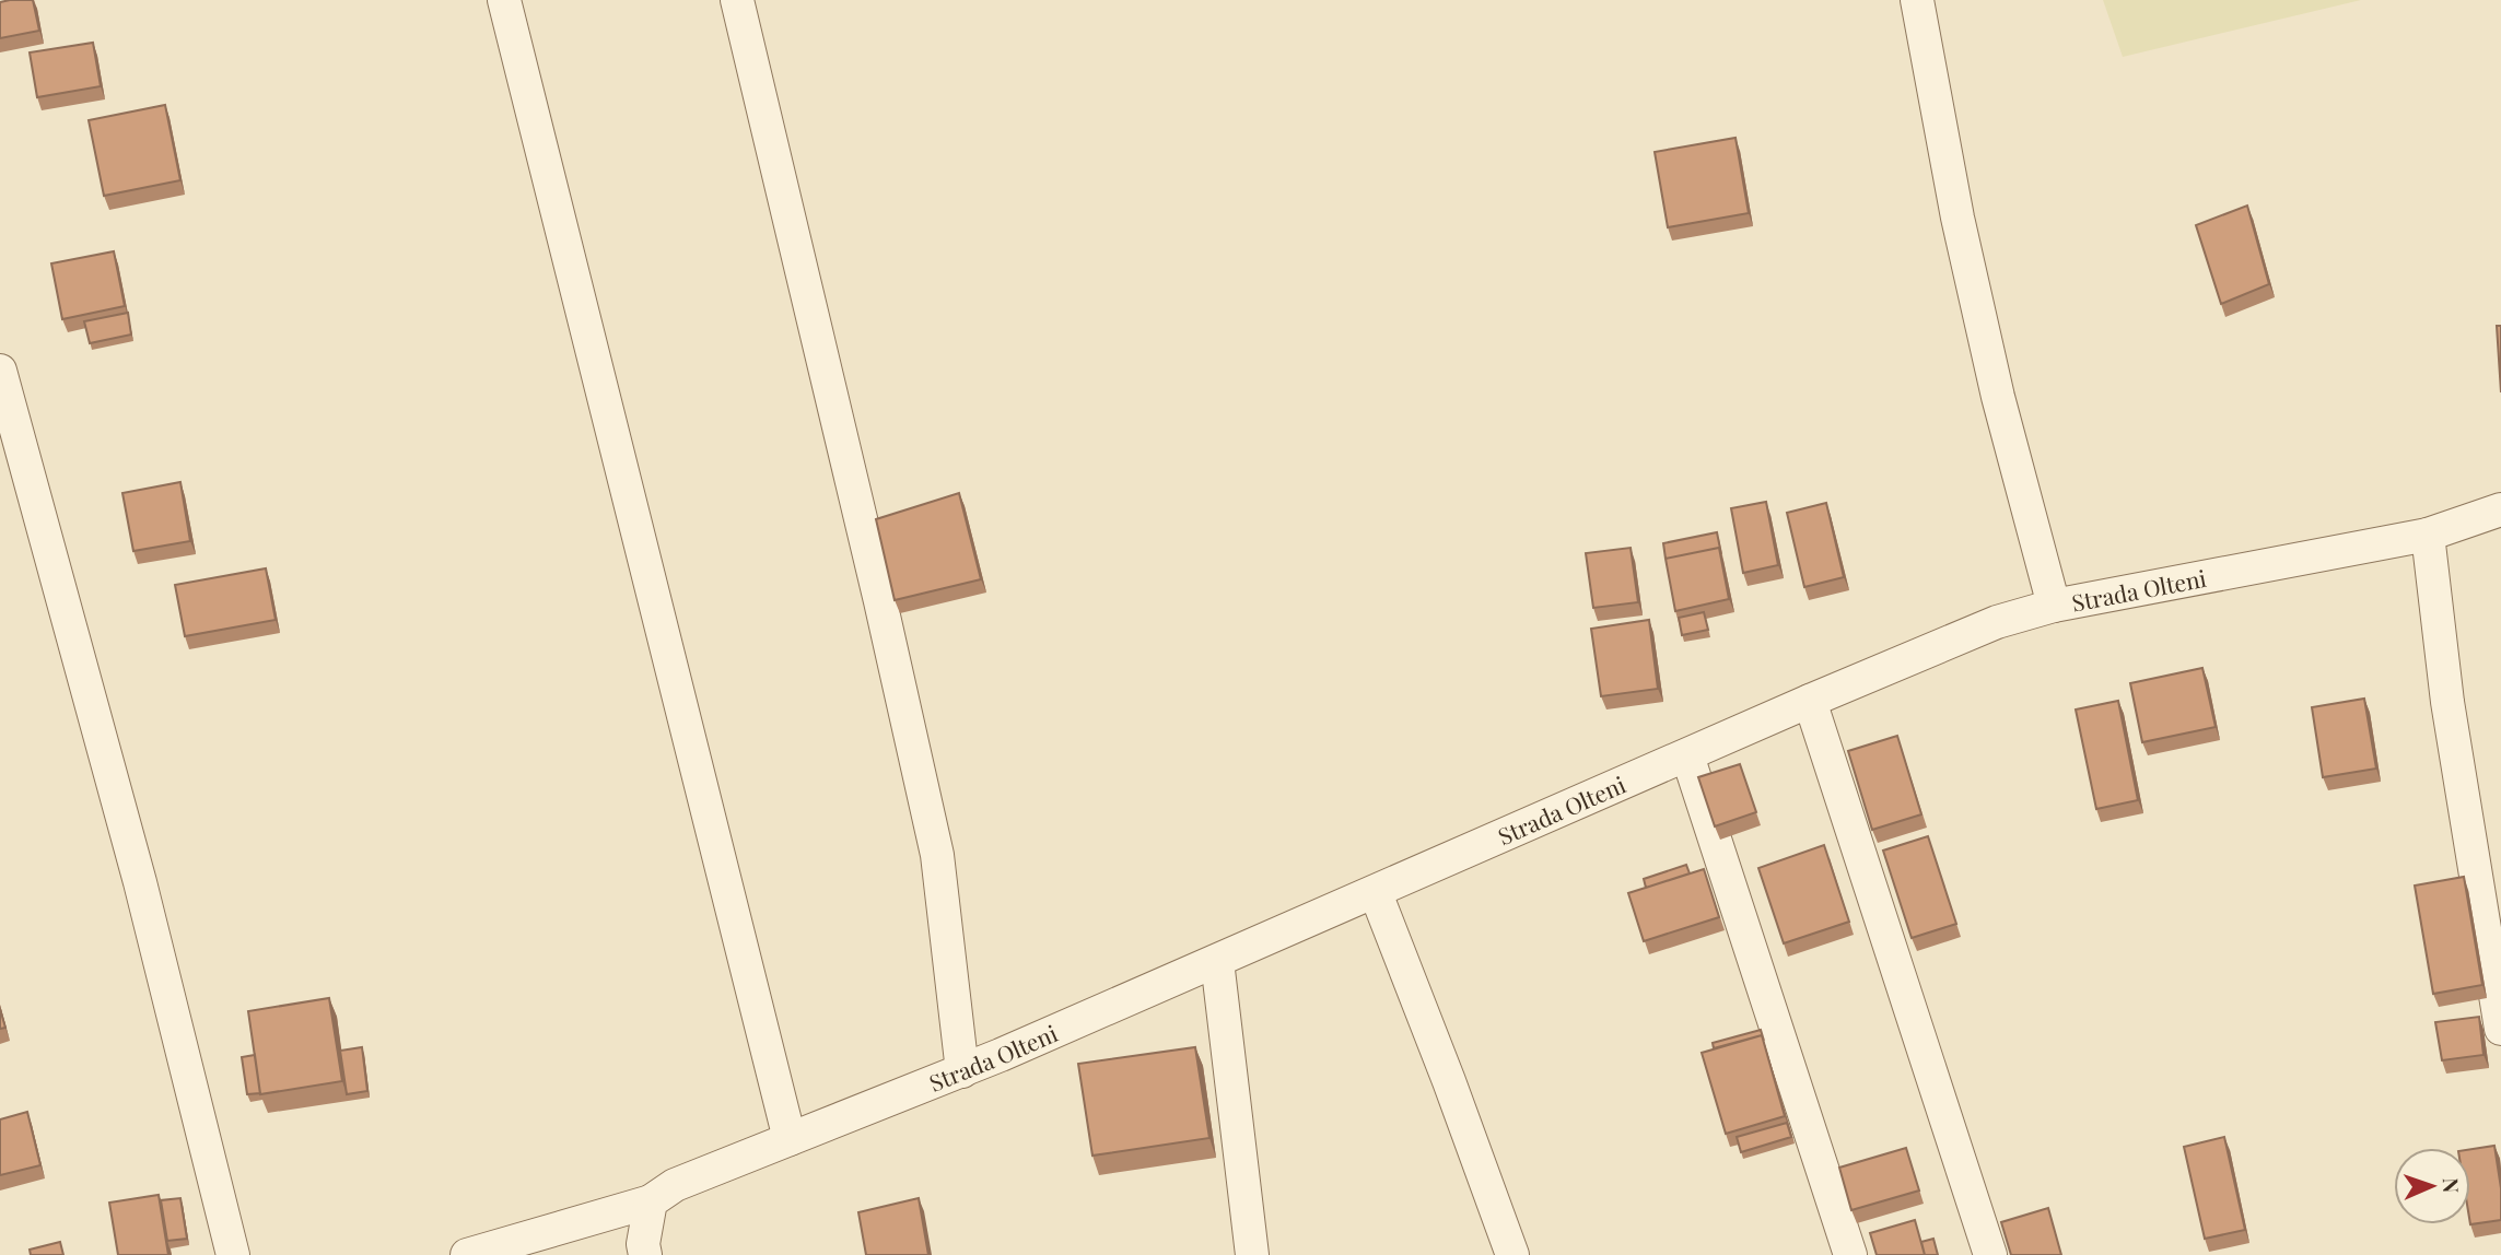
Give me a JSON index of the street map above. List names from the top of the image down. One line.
{"streets":{"street":["Strada Olteni"]},"north":"right"}
